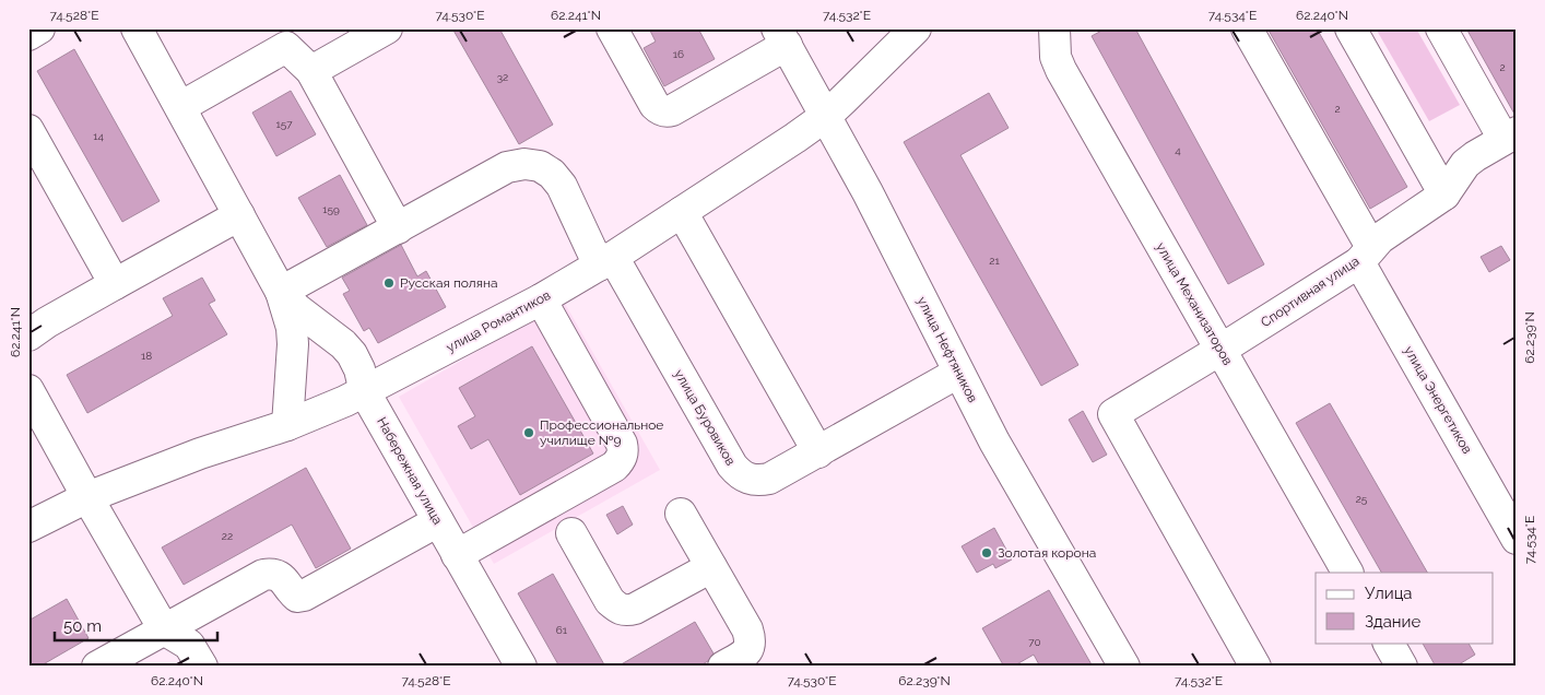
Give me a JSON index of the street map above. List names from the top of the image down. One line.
{"streets":{"street":["Спортивная улица","улица Механизаторов","улица Романтиков","улица Нефтяников","улица Энергетиков","улица Буровиков","Набережная улица"]},"crossings":[["Спортивная улица","улица Механизаторов"],["Спортивная улица","улица Энергетиков"],["улица Романтиков","улица Нефтяников"],["улица Романтиков","улица Буровиков"],["улица Романтиков","Набережная улица"],["улица Нефтяников","улица Буровиков"]],"places":["Русская поляна","Профессиональное училище №9","Золотая корона"],"house_numbers":["16","2","32","2","157","14","4","159","21","18","25","22","61","70"],"legend":["Улица","Здание"],"scale_bar":"50 m","coordinates":["74.528°E","74.530°E","62.241°N","74.532°E","74.534°E","62.240°N","62.239°N"]}
